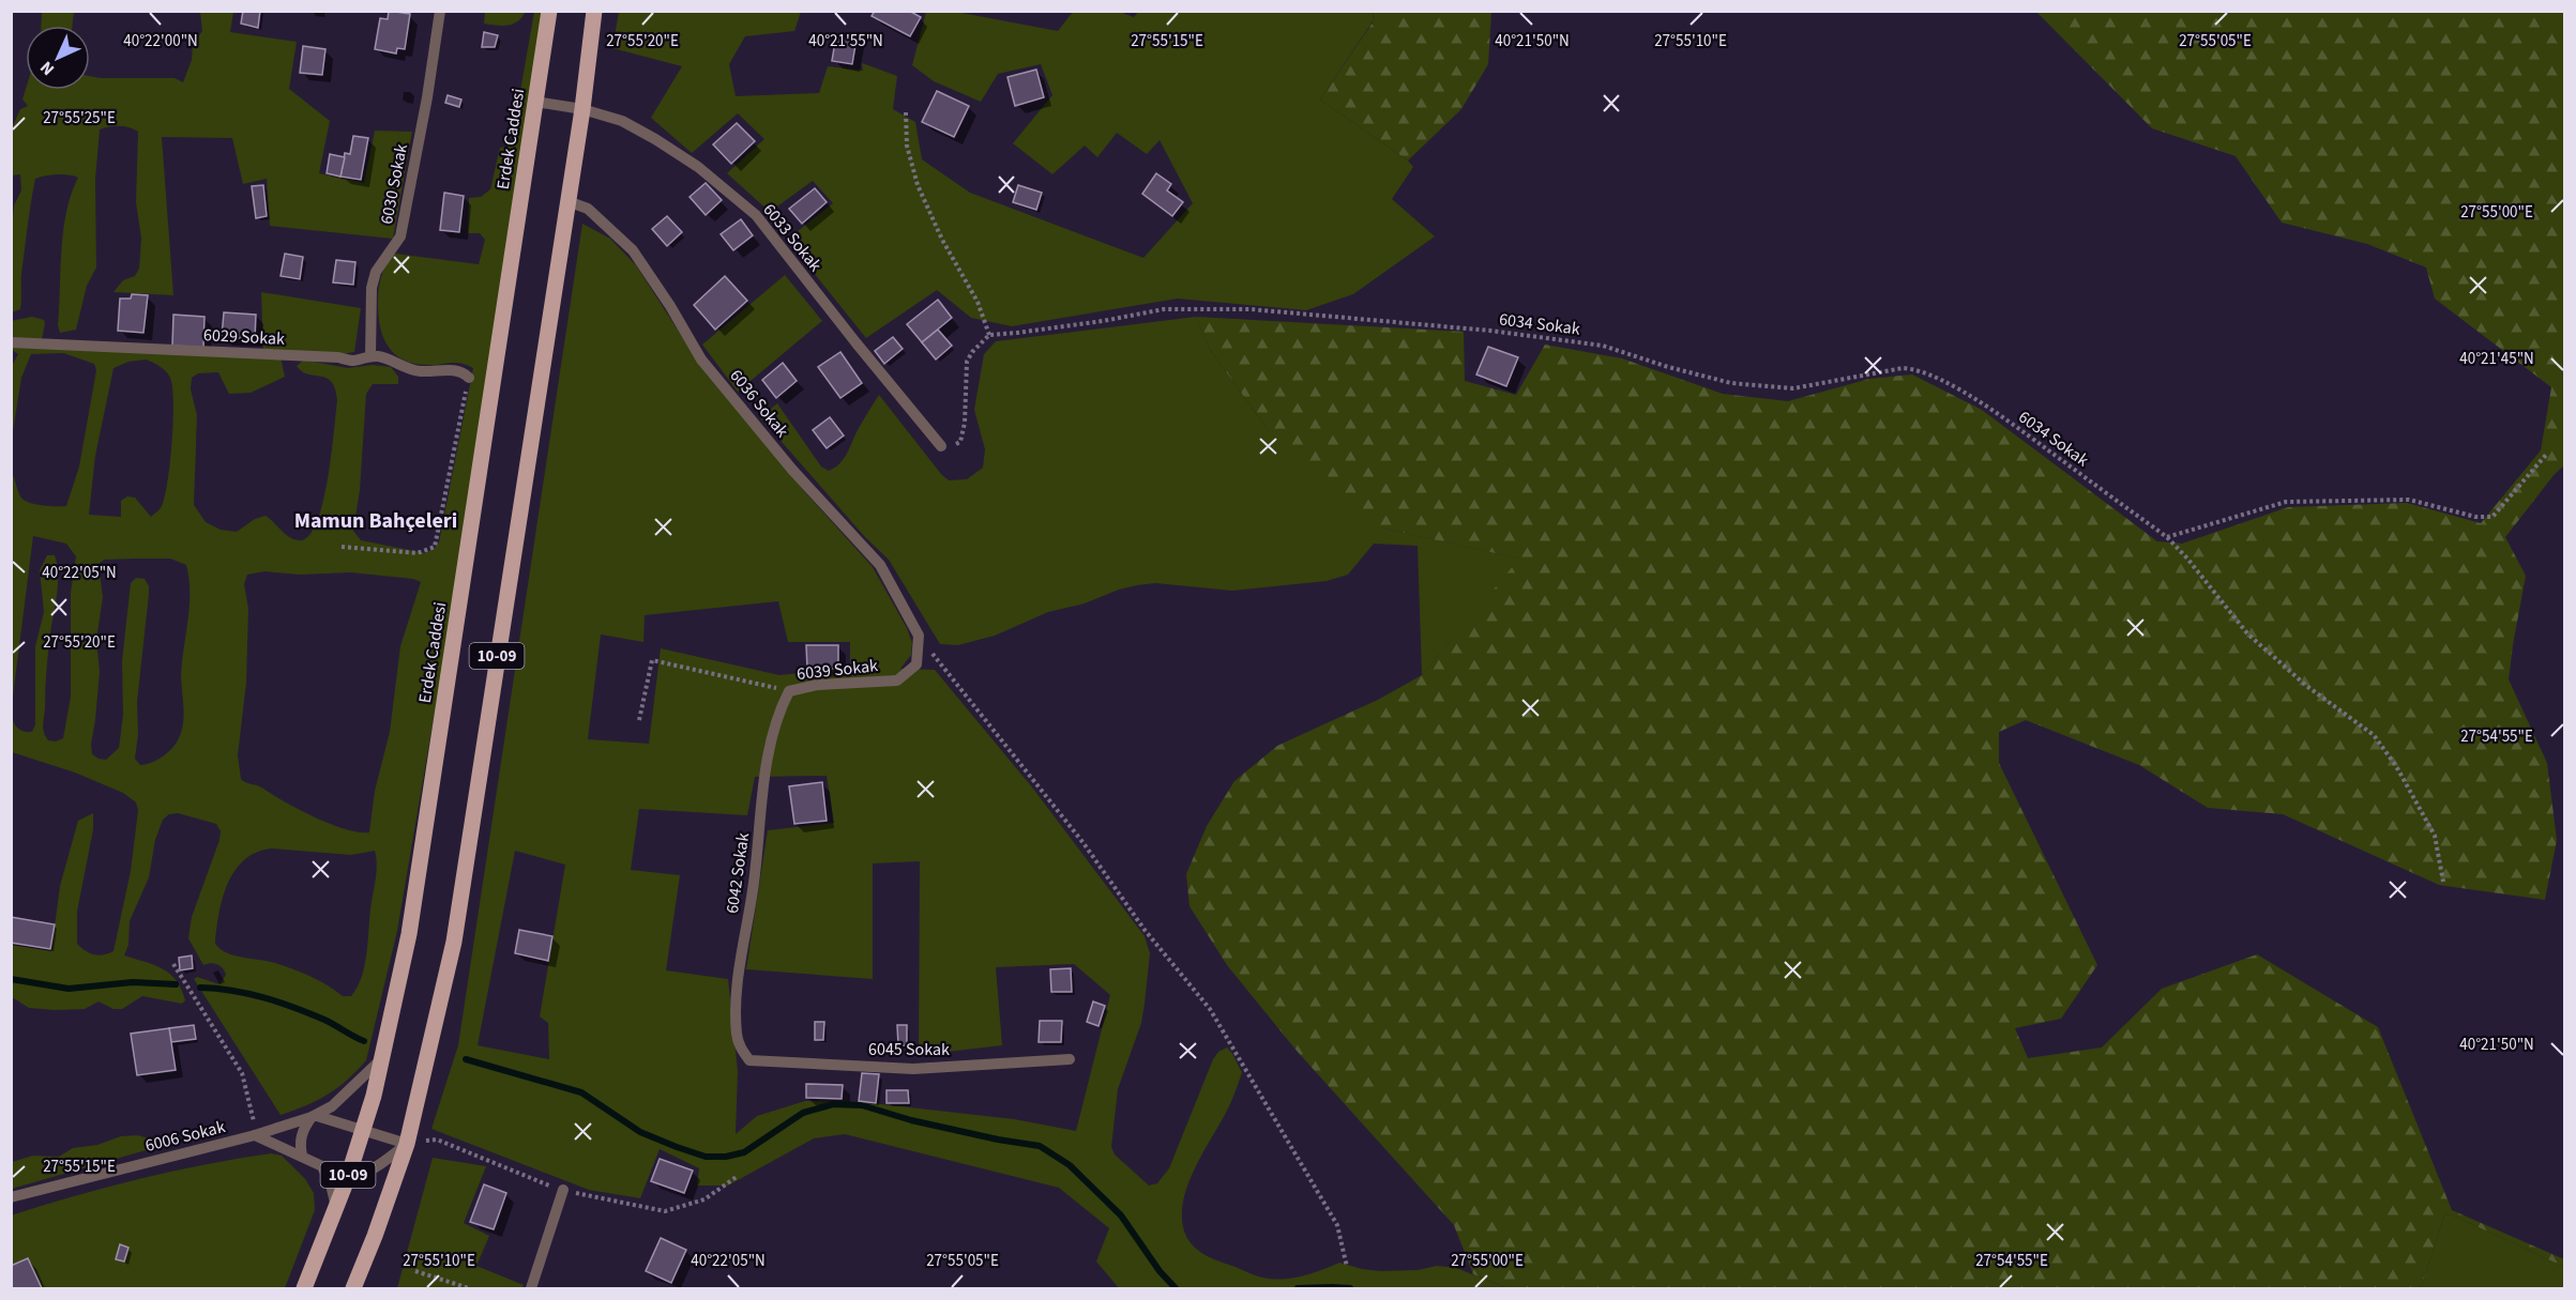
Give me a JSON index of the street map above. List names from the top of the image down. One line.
{"streets":{"main road":["Erdek Caddesi","10-09"],"lane":["6030 Sokak","6033 Sokak","6029 Sokak","6036 Sokak","6039 Sokak","6042 Sokak","6045 Sokak","6006 Sokak"],"path":["6034 Sokak"]},"crossings":[["Erdek Caddesi","6033 Sokak"],["Erdek Caddesi","6006 Sokak"],["6030 Sokak","6029 Sokak"],["6033 Sokak","10-09"],["6036 Sokak","10-09"],["6036 Sokak","6039 Sokak"],["6039 Sokak","6042 Sokak"],["6042 Sokak","6045 Sokak"]],"districts":["Mamun Bahçeleri"],"north":"bottom left","coordinates":["40°22'00\"N","27°55'20\"E","40°21'55\"N","27°55'15\"E","40°21'50\"N","27°55'10\"E","27°55'05\"E","27°55'25\"E","27°55'00\"E","40°21'45\"N","40°22'05\"N","27°54'55\"E"]}
